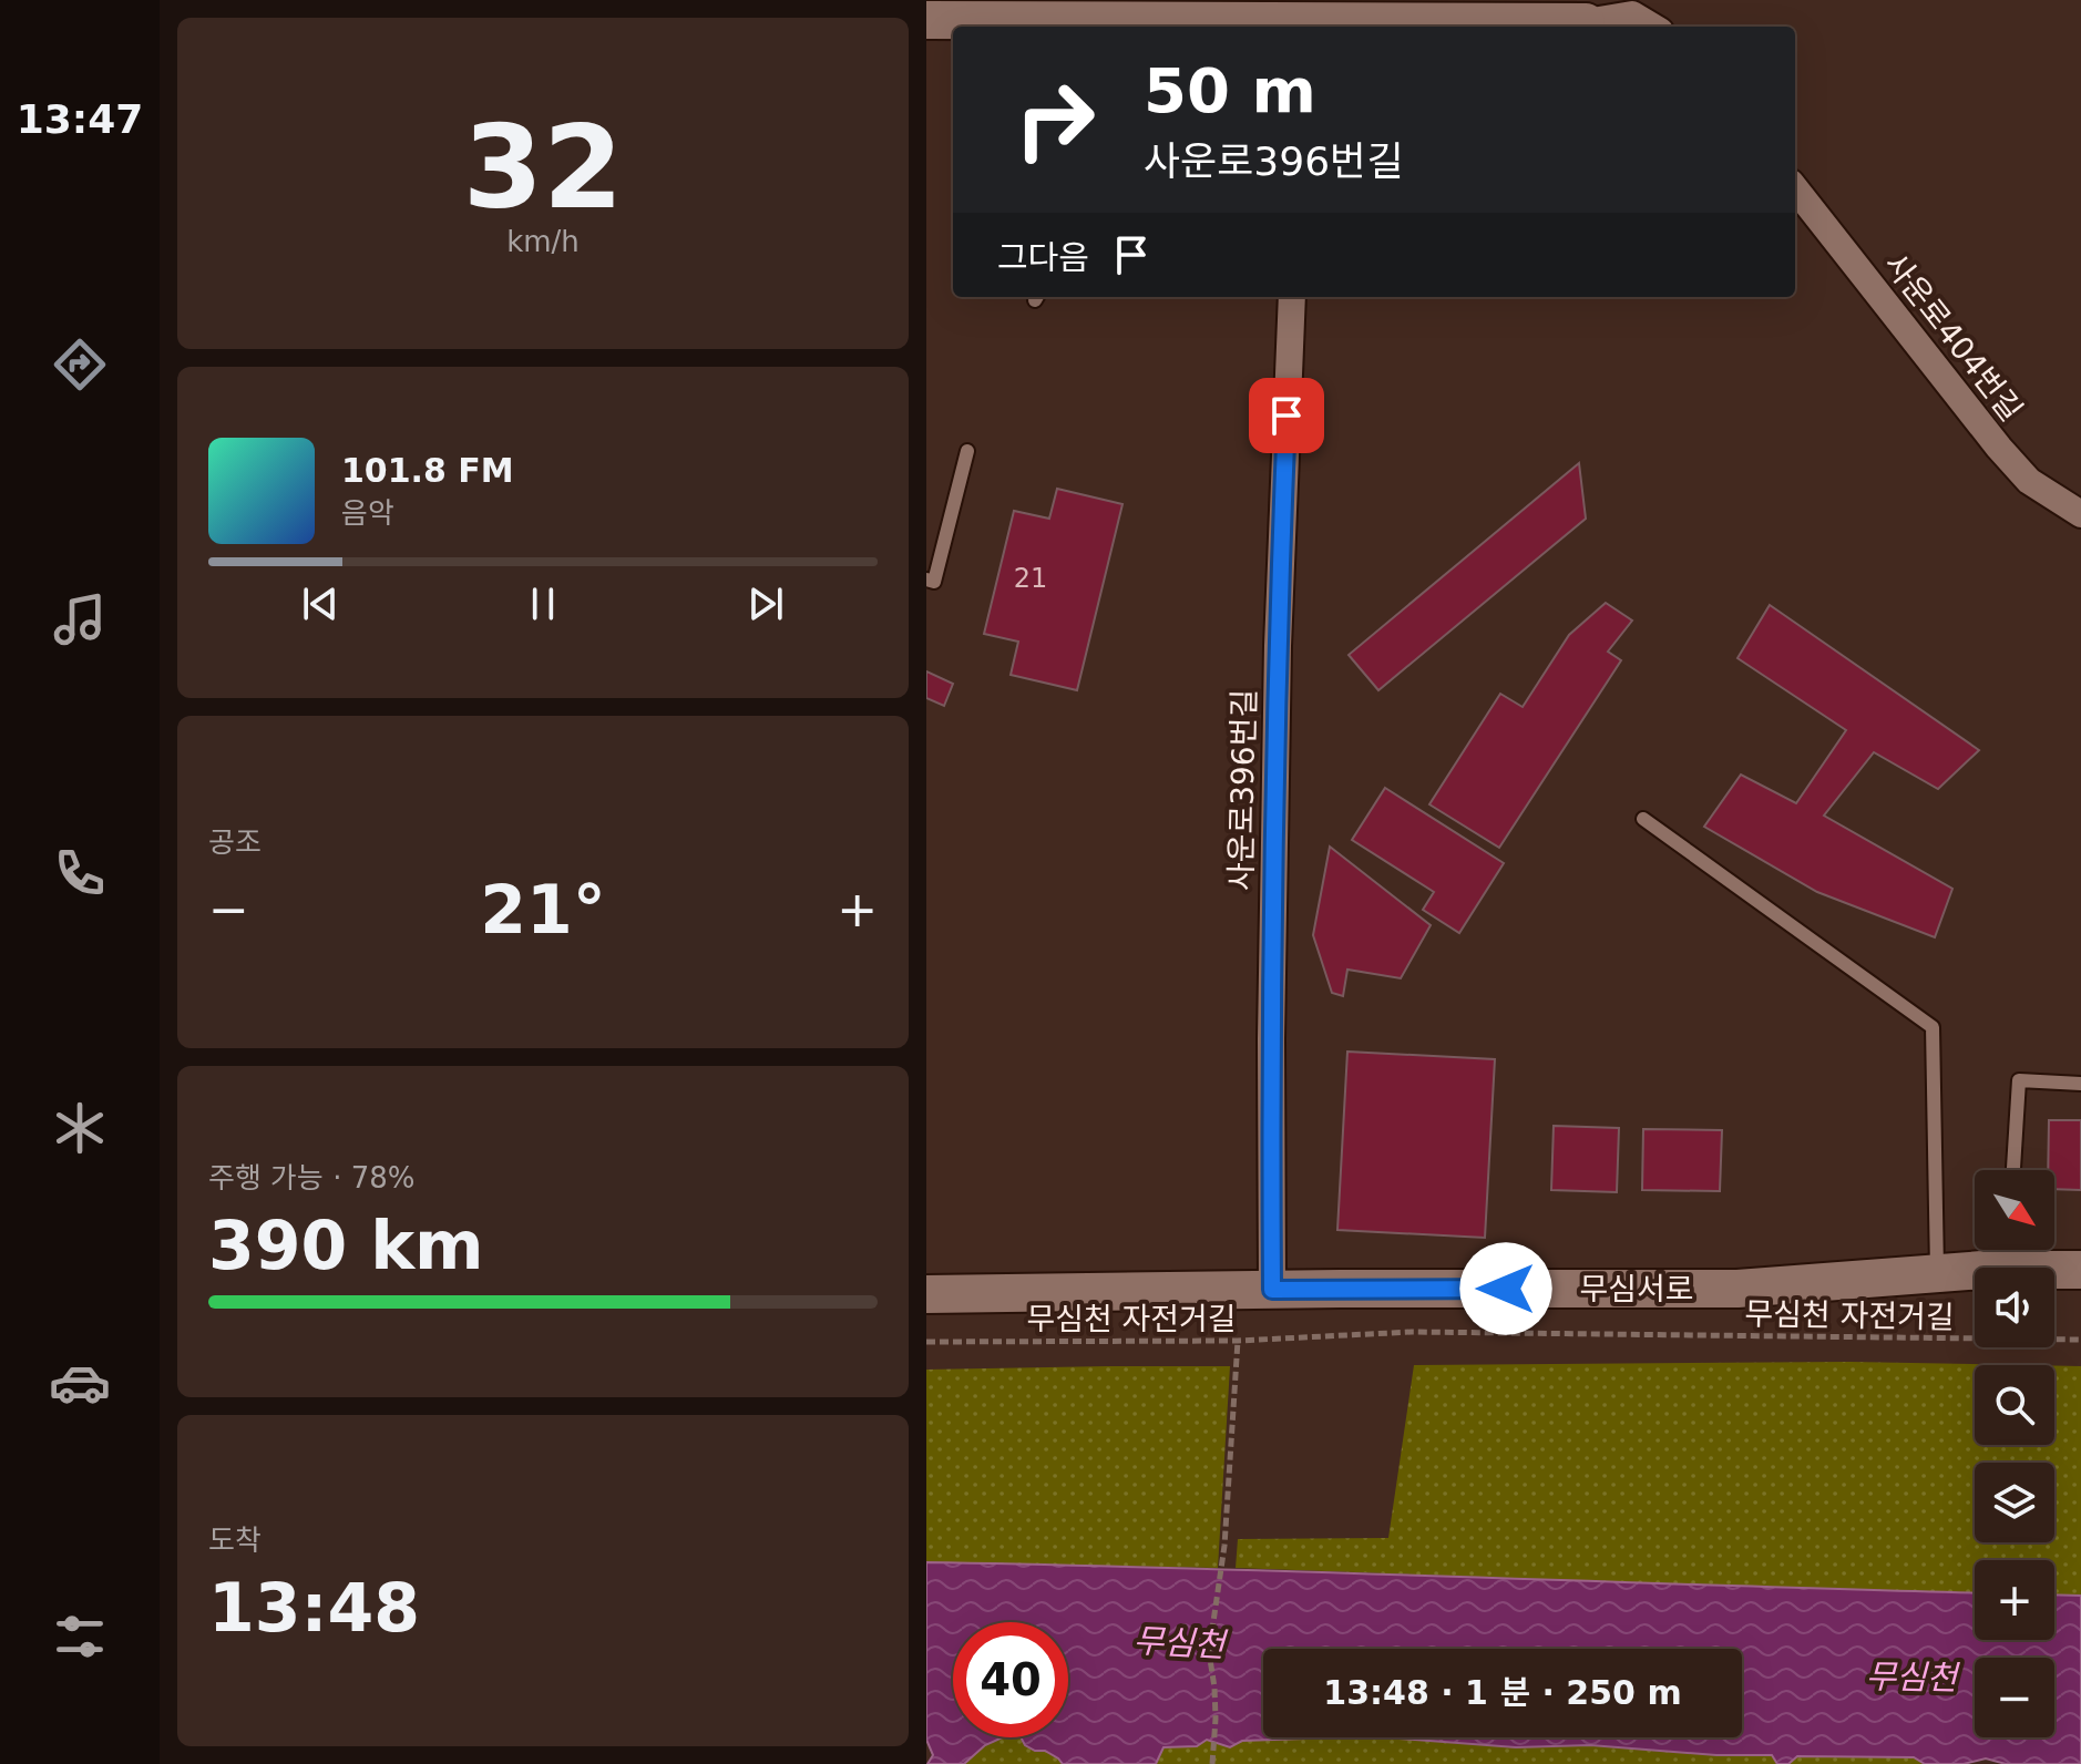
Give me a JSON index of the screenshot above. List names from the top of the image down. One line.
{"streets":{"street":["사운로404번길","사운로396번길","무심서로"],"path":["무심천 자전거길"]},"crossings":[["사운로396번길","무심서로"]],"water":["무심천"],"house_numbers":["21"],"north":"bottom right","page":{"tabs":"13:47","tile":[["32","km/h"],"공조",["주행 가능 · 78%","390 km"],["도착","13:48"]],"turn":["50 m","사운로396번길"],"then":"그다음","song":["101.8 FM","음악"],"heat":["−","21°","+"],"map_buttons":["+","−"],"limit":"40","trip":"13:48 · 1 분 · 250 m"}}
